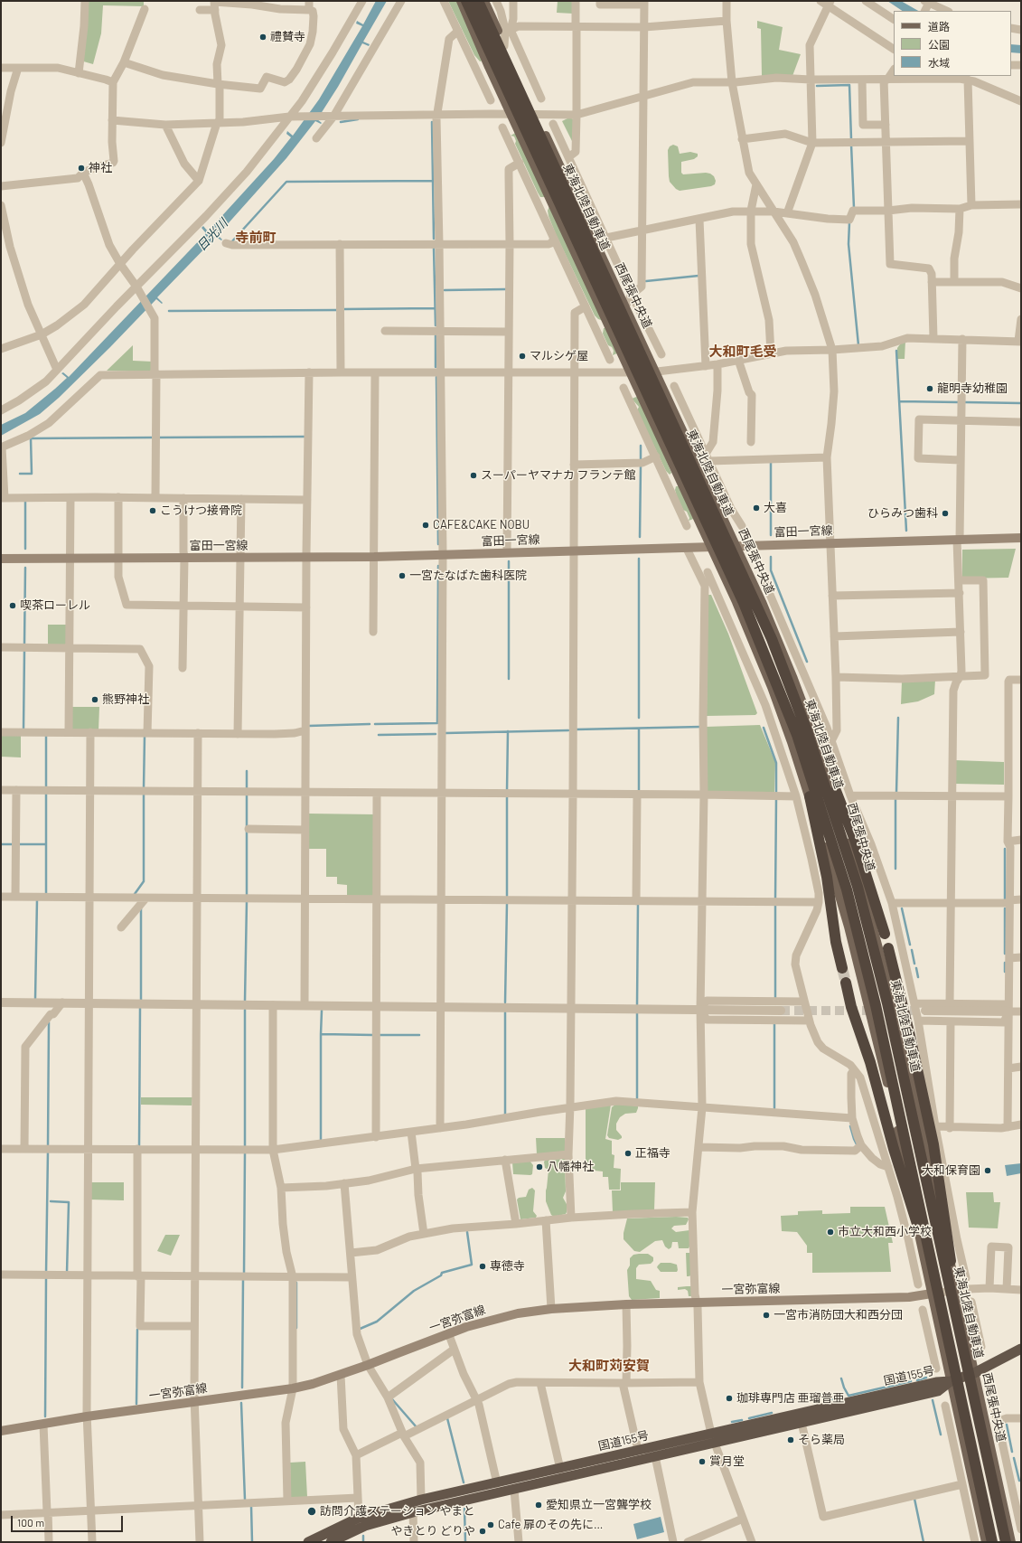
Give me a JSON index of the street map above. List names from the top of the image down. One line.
{"streets":{"highway":["東海北陸自動車道","国道155号"],"main road":["西尾張中央道","富田一宮線","一宮弥富線"]},"crossings":[["東海北陸自動車道","西尾張中央道"],["東海北陸自動車道","一宮弥富線"],["西尾張中央道","富田一宮線"],["西尾張中央道","国道155号"]],"districts":["寺前町","大和町毛受","大和町苅安賀"],"water":["日光川"],"places":["禮賛寺","神社","マルシゲ屋","龍明寺幼稚園","スーパーヤマナカ フランテ館","大喜","こうけつ接骨院","ひらみつ歯科","CAFE&CAKE NOBU","一宮たなばた歯科医院","喫茶ローレル","熊野神社","正福寺","八幡神社","大和保育園","市立大和西小学校","専徳寺","一宮市消防団大和西分団","珈琲専門店 亜瑠普亜","そら薬局","賞月堂","愛知県立一宮聾学校","訪問介護ステーション やまと","Cafe 扉のその先に…","やきとり どりや"],"legend":["道路","公園","水域"],"scale_bar":"100 m"}
